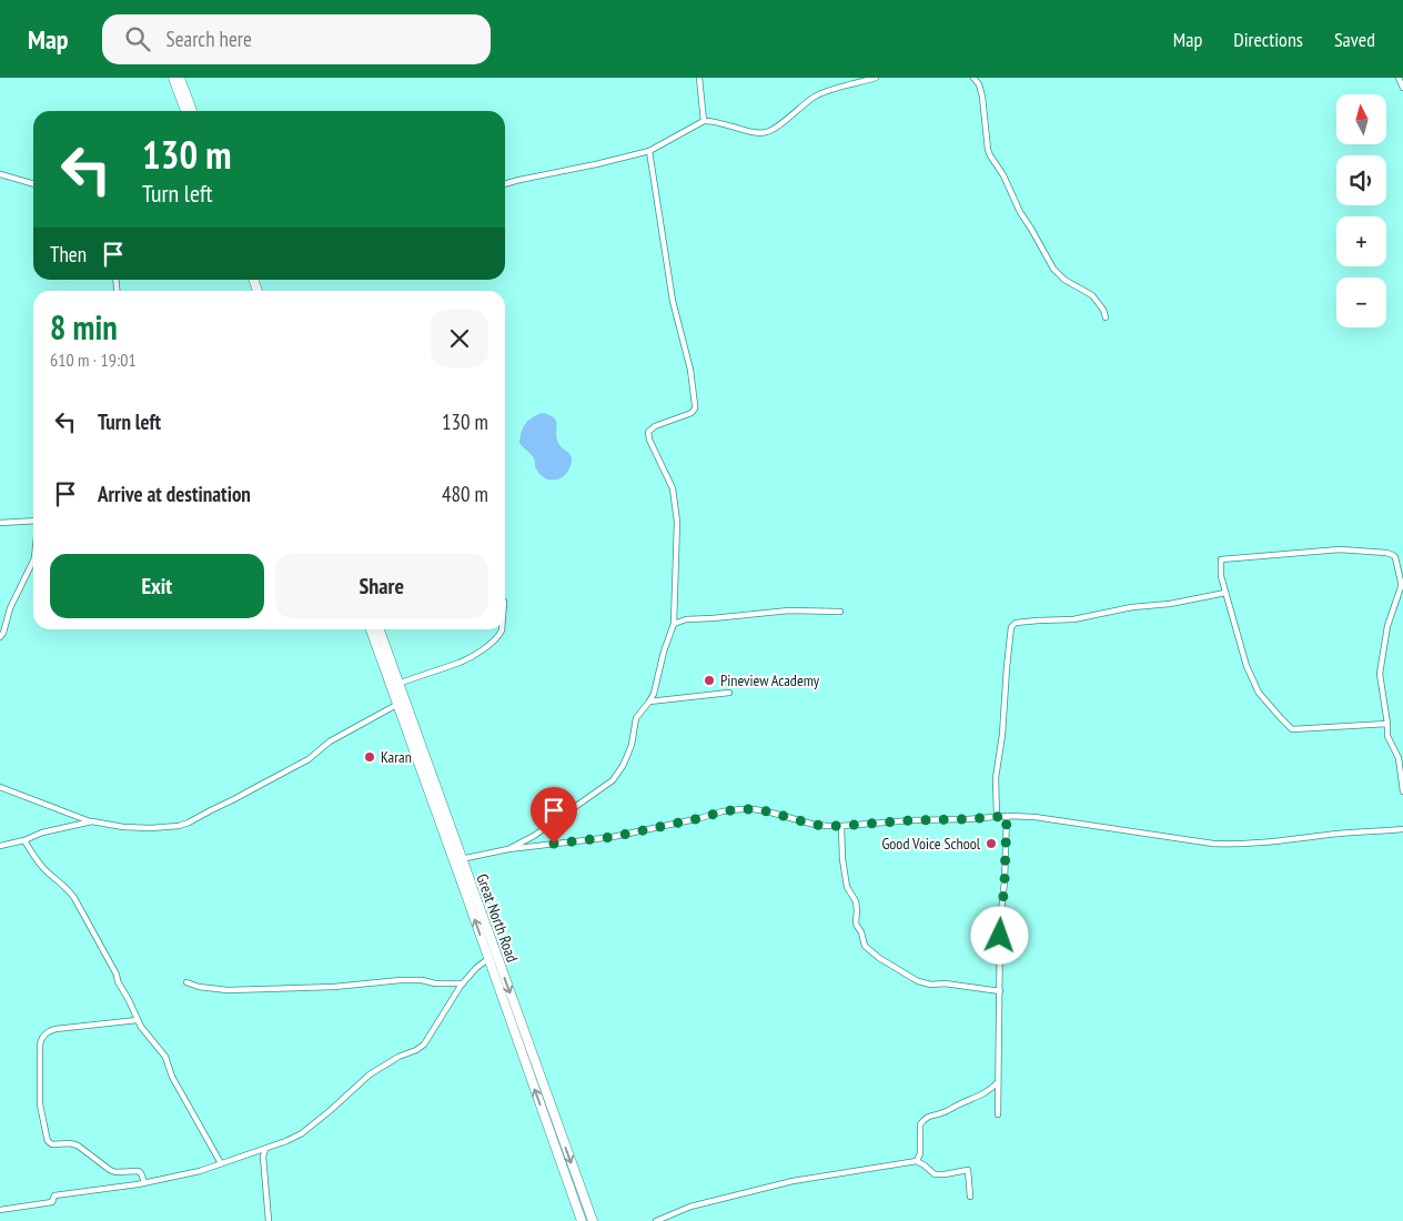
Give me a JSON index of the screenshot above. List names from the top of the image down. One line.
{"streets":{"highway":["Great North Road"]},"places":["Pineview Academy","Karan","Good Voice School"],"north":"top","page":{"header":"Map","search":"Search here","nav":["Map","Directions","Saved"],"map_buttons":["+","−"],"turn":["130 m","Turn left"],"then":"Then","heading":["8 min","610 m · 19:01"],"list":[{"name":"Turn left","value":"130 m"},{"name":"Arrive at destination","value":"480 m"}],"buttons":["Exit","Share"]}}
